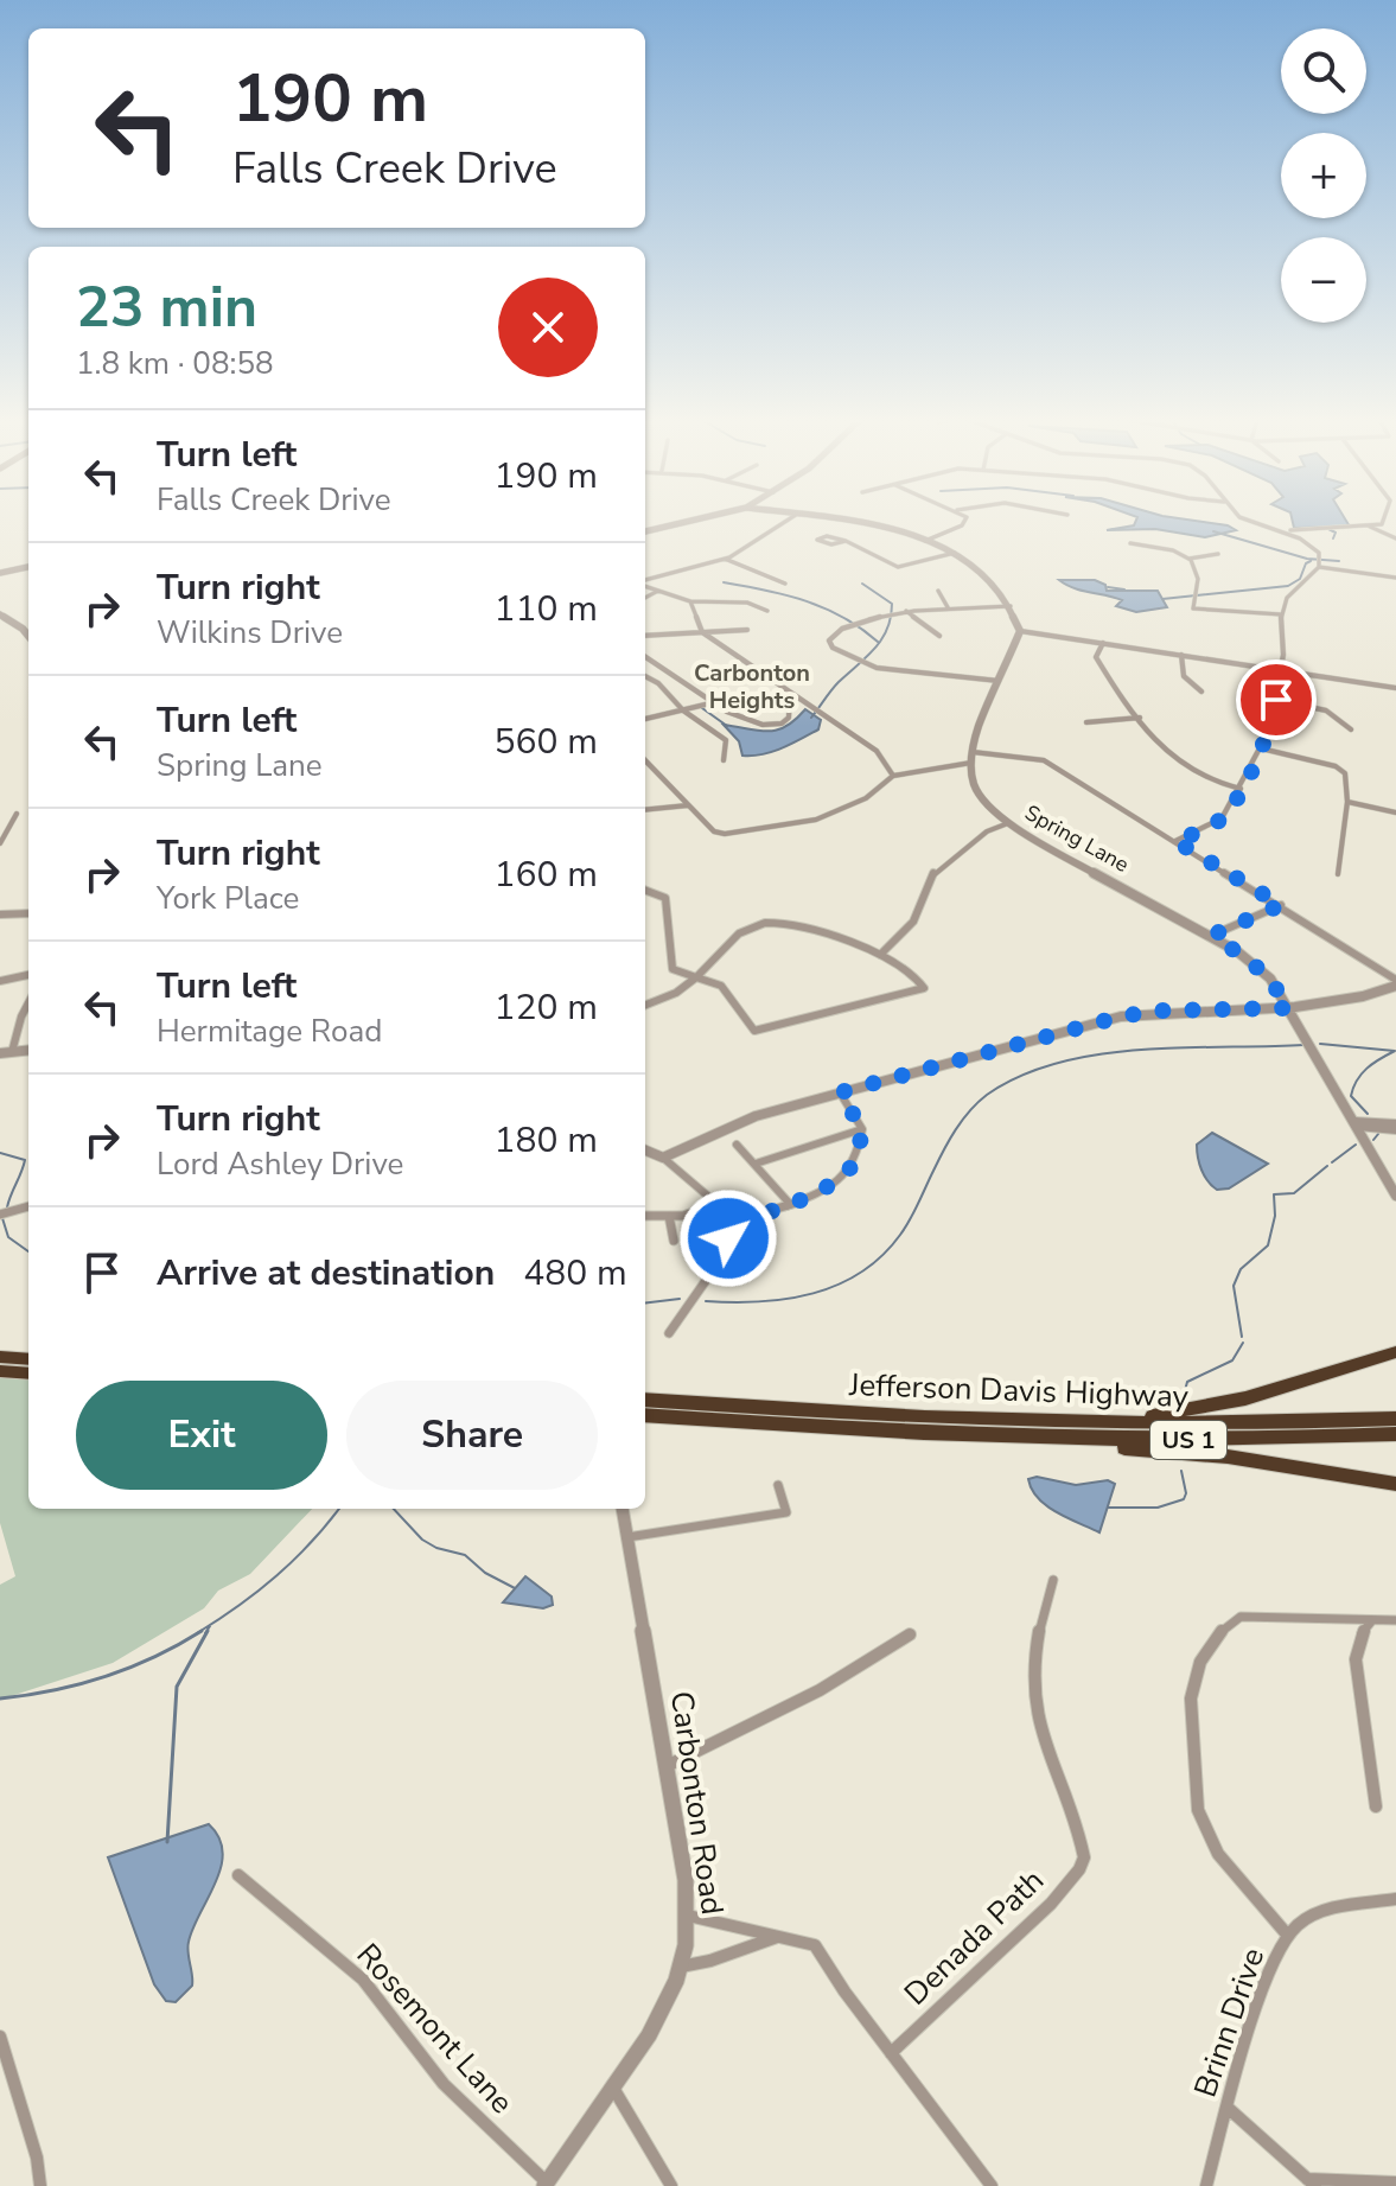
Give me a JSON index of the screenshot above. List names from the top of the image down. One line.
{"streets":{"highway":["Jefferson Davis Highway","US 1"],"street":["Spring Lane","Carbonton Road","Denada Path","Brinn Drive","Rosemont Lane"]},"crossings":[["Carbonton Road","Rosemont Lane"]],"districts":["Carbonton Heights"],"page":{"map_buttons":["+","−"],"turn":["190 m","Falls Creek Drive"],"heading":["23 min","1.8 km · 08:58"],"list":[{"name":"Turn left","note":"Falls Creek Drive","value":"190 m"},{"name":"Turn right","note":"Wilkins Drive","value":"110 m"},{"name":"Turn left","note":"Spring Lane","value":"560 m"},{"name":"Turn right","note":"York Place","value":"160 m"},{"name":"Turn left","note":"Hermitage Road","value":"120 m"},{"name":"Turn right","note":"Lord Ashley Drive","value":"180 m"},{"name":"Arrive at destination","value":"480 m"}],"buttons":["Exit","Share"]}}
